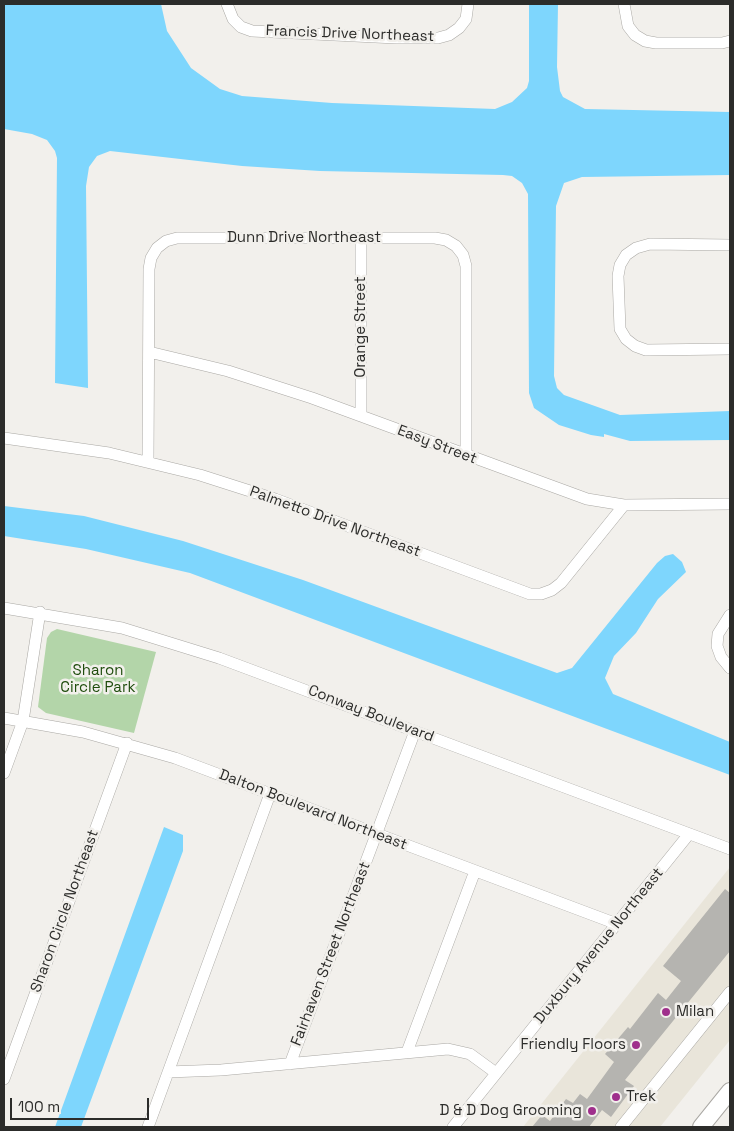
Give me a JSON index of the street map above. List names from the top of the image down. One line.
{"streets":{"street":["Francis Drive Northeast","Dunn Drive Northeast","Orange Street","Easy Street","Palmetto Drive Northeast","Conway Boulevard","Dalton Boulevard Northeast","Sharon Circle Northeast","Duxbury Avenue Northeast","Fairhaven Street Northeast"]},"crossings":[["Dunn Drive Northeast","Orange Street"],["Dunn Drive Northeast","Easy Street"],["Dunn Drive Northeast","Palmetto Drive Northeast"],["Orange Street","Easy Street"],["Easy Street","Palmetto Drive Northeast"],["Conway Boulevard","Duxbury Avenue Northeast"],["Conway Boulevard","Fairhaven Street Northeast"],["Dalton Boulevard Northeast","Sharon Circle Northeast"],["Dalton Boulevard Northeast","Duxbury Avenue Northeast"],["Dalton Boulevard Northeast","Fairhaven Street Northeast"]],"parks":["Sharon Circle Park"],"places":["Milan","Friendly Floors","Trek","D & D Dog Grooming"],"scale_bar":"100 m"}
